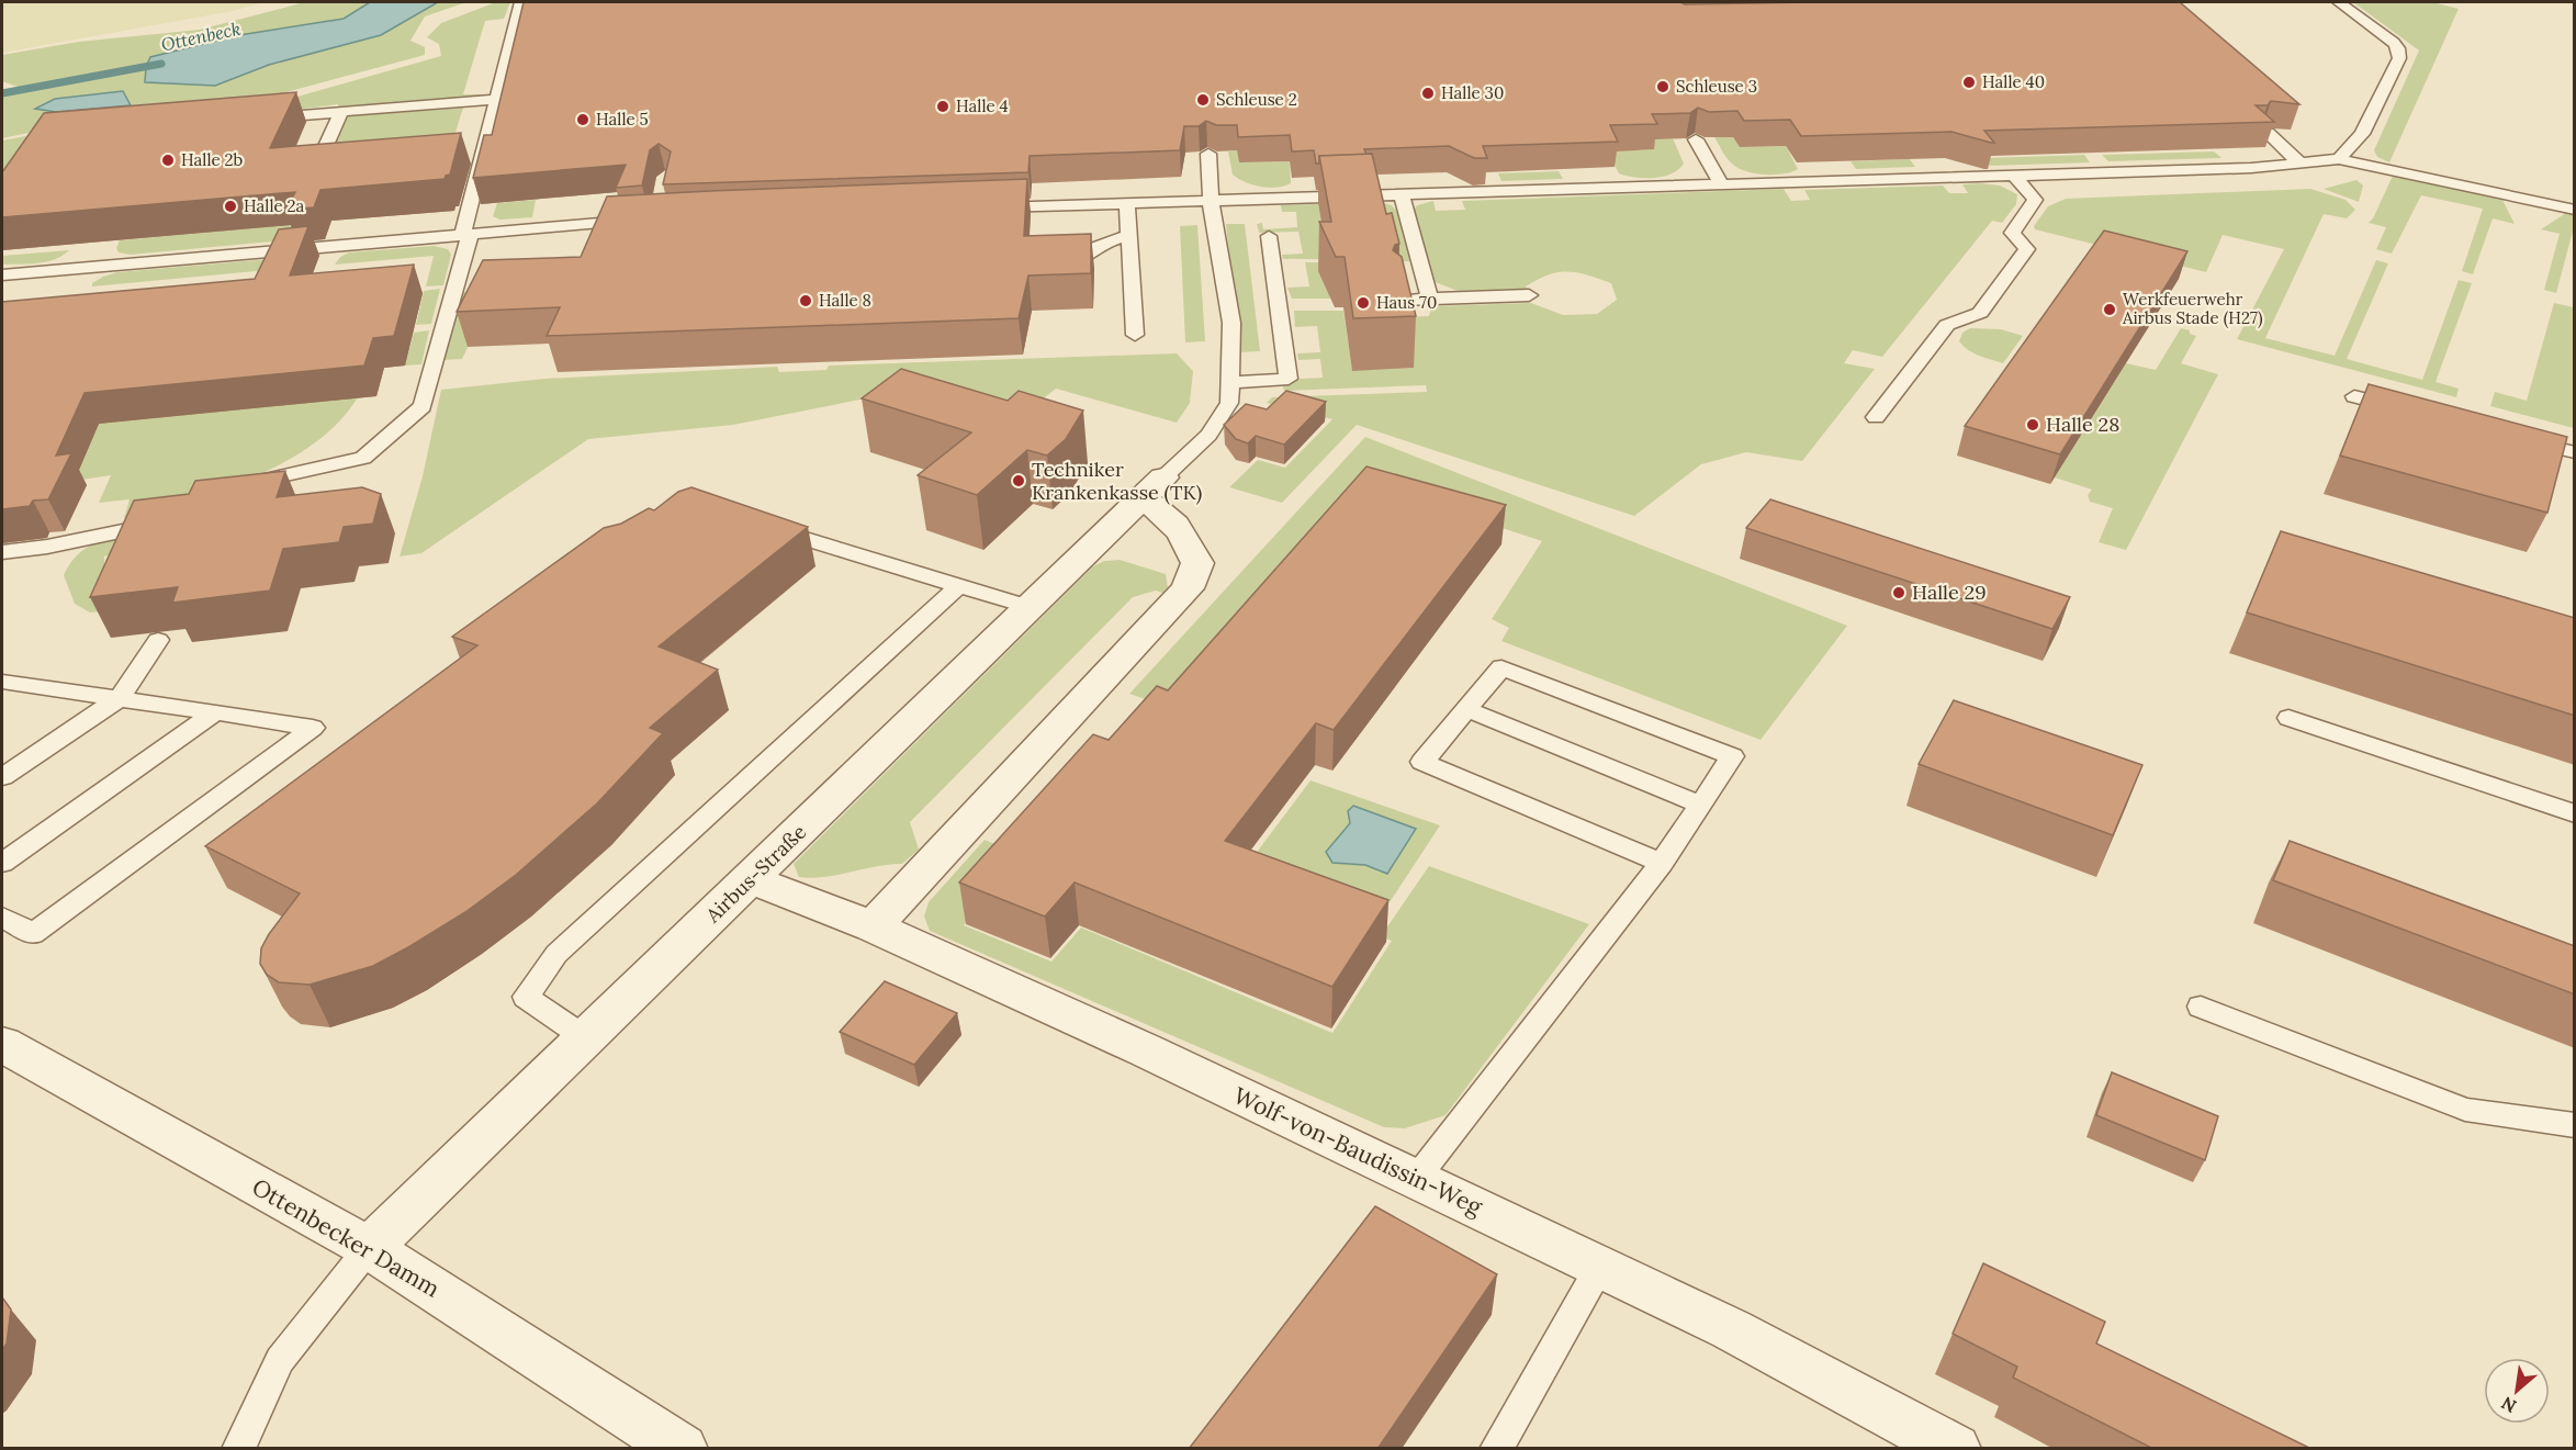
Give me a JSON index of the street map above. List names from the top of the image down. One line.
{"streets":{"street":["Airbus-Straße","Wolf-von-Baudissin-Weg","Ottenbecker Damm"]},"crossings":[["Airbus-Straße","Wolf-von-Baudissin-Weg"],["Airbus-Straße","Ottenbecker Damm"]],"water":["Ottenbeck"],"places":["Halle 40","Schleuse 3","Halle 30","Schleuse 2","Halle 4","Halle 5","Halle 2b","Halle 2a","Halle 8","Haus 70","Werkfeuerwehr Airbus Stade (H27)","Halle 28","Techniker Krankenkasse (TK)","Halle 29"],"north":"bottom left"}
